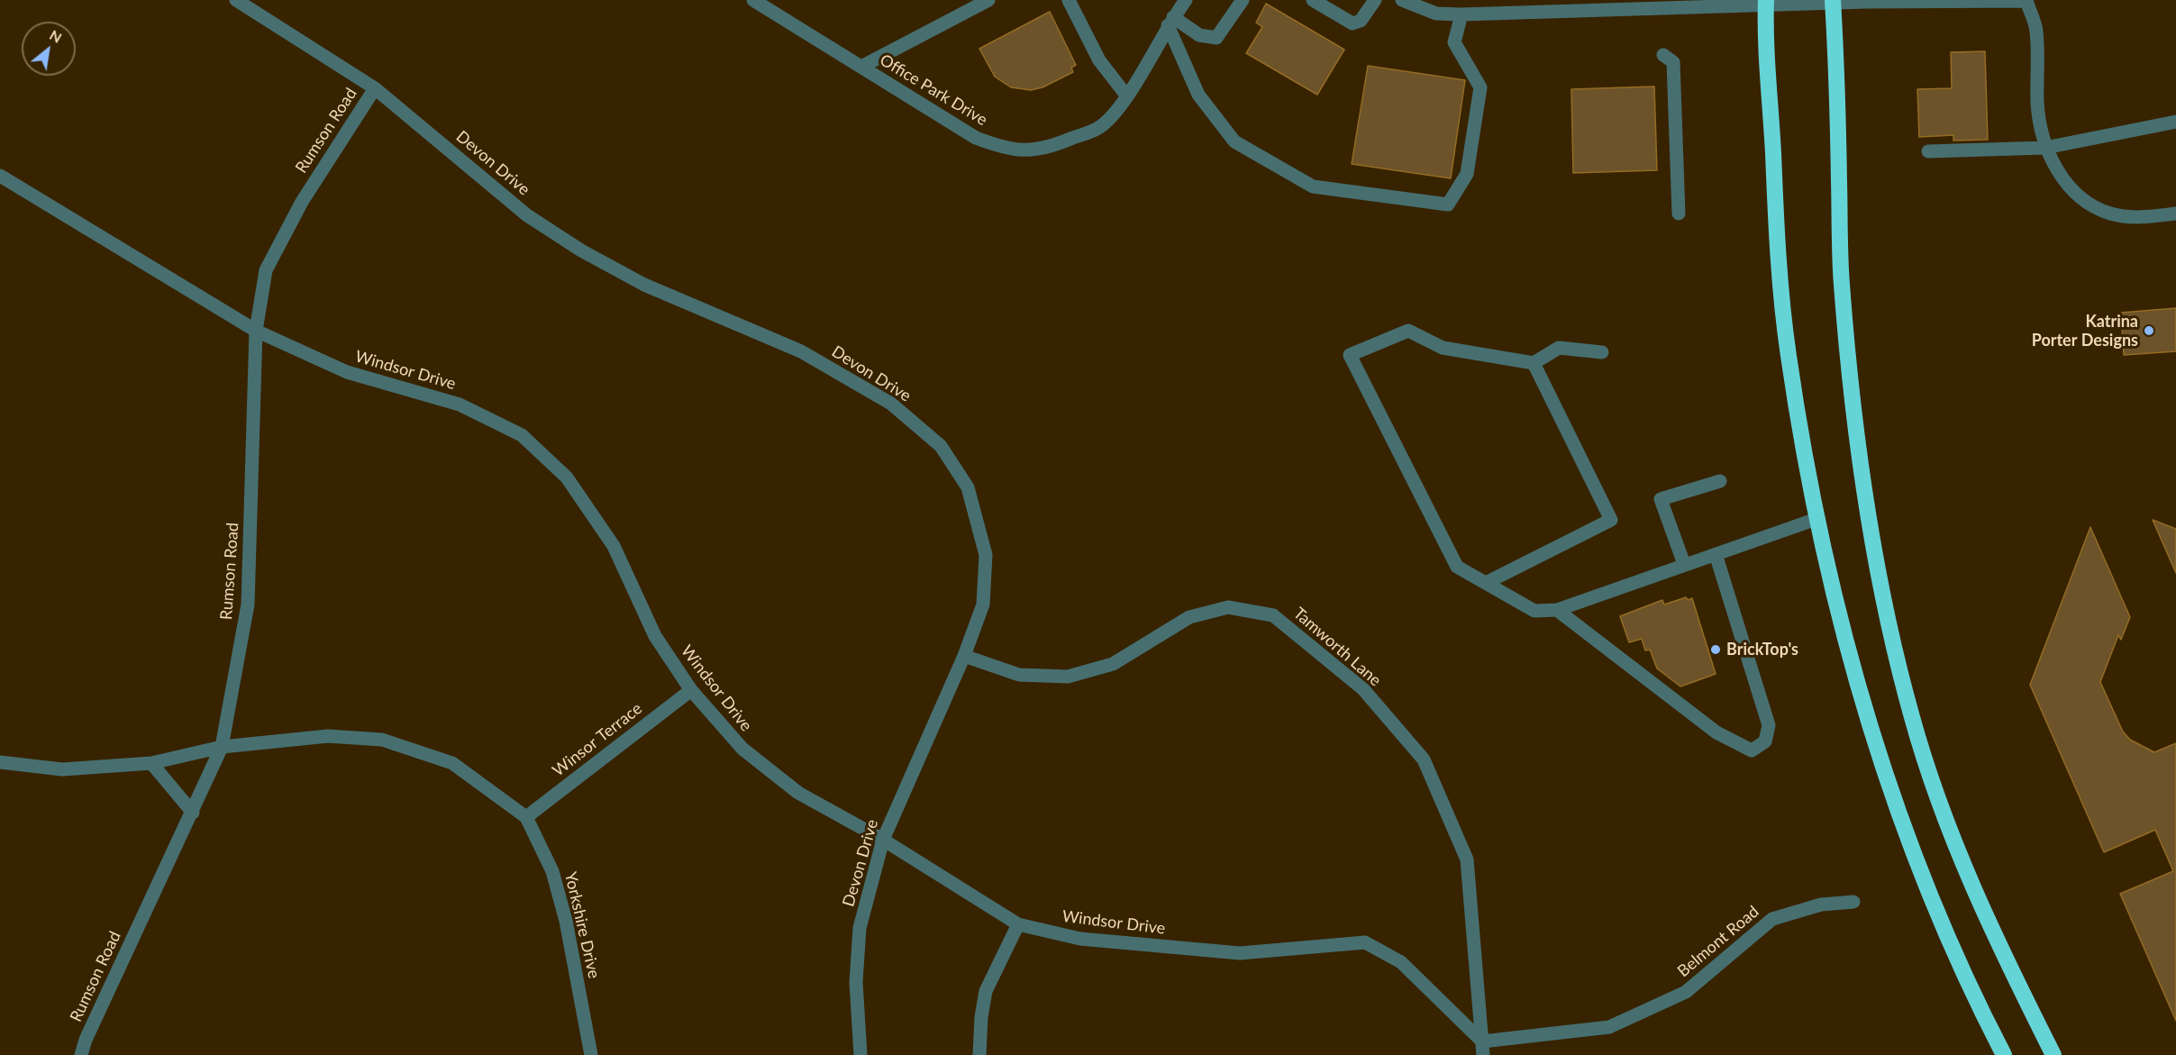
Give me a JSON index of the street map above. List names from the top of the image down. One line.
{"streets":{"street":["Office Park Drive","Rumson Road","Devon Drive","Windsor Drive","Tamworth Lane","Winsor Terrace","Yorkshire Drive","Belmont Road"]},"crossings":[["Rumson Road","Devon Drive"],["Rumson Road","Windsor Drive"],["Rumson Road","Yorkshire Drive"],["Devon Drive","Windsor Drive"],["Devon Drive","Tamworth Lane"],["Windsor Drive","Tamworth Lane"],["Windsor Drive","Winsor Terrace"],["Windsor Drive","Belmont Road"],["Tamworth Lane","Belmont Road"],["Winsor Terrace","Yorkshire Drive"]],"places":["Katrina Porter Designs","BrickTop's"],"north":"top right"}
